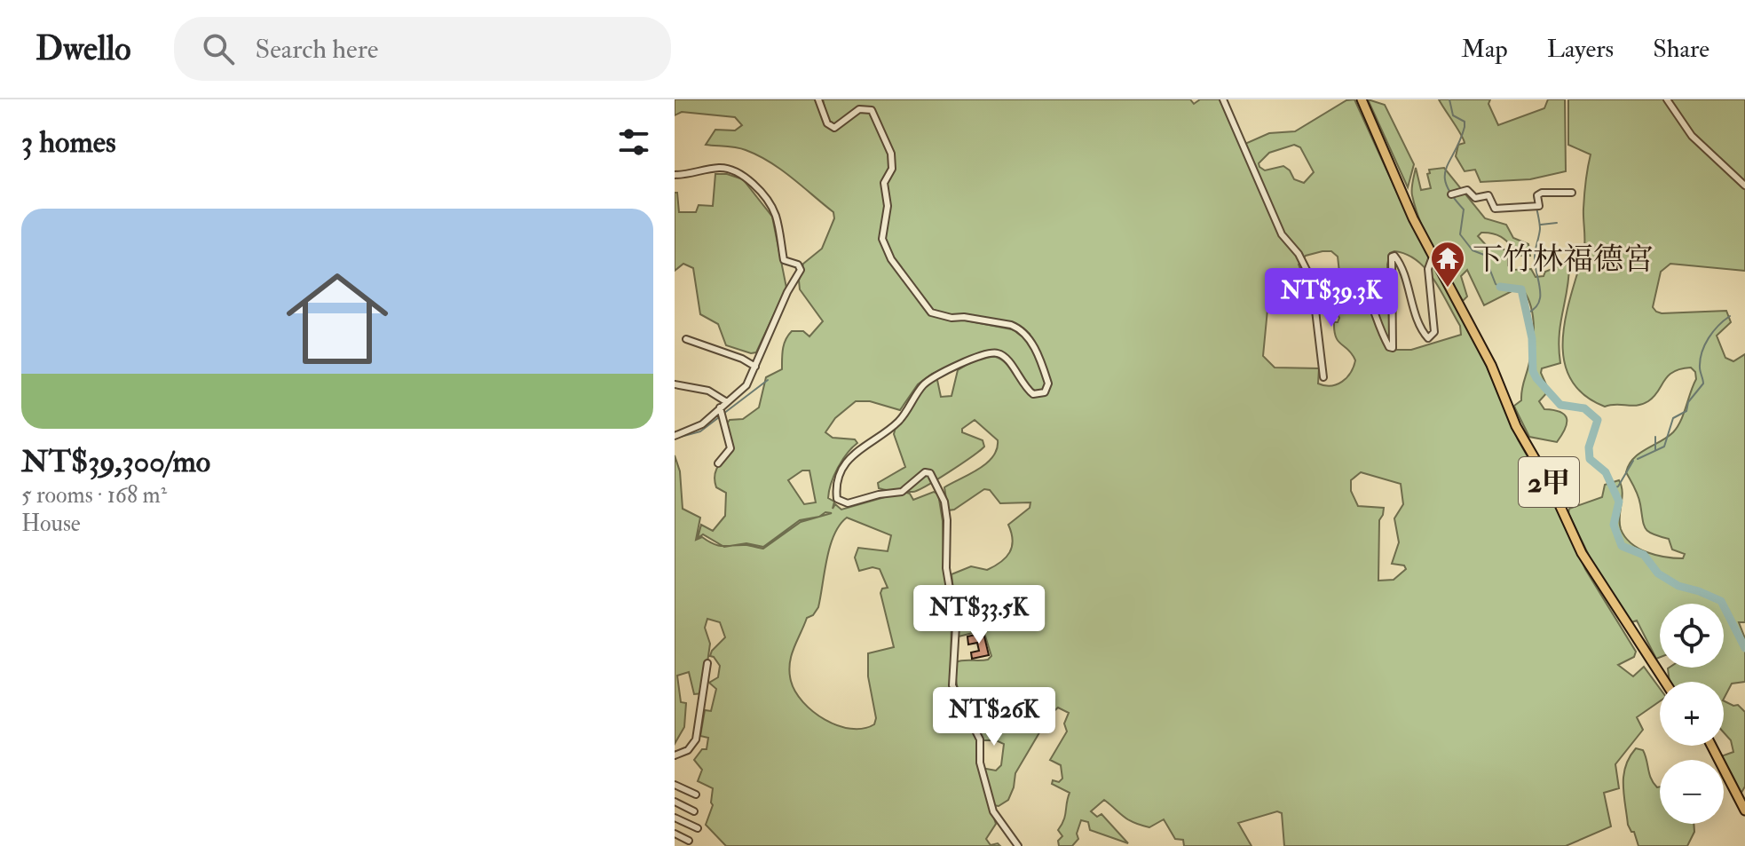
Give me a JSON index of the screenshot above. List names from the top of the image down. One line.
{"streets":{"main road":["2甲"]},"places":{"temple":["下竹林福德宮"]},"page":{"header":"Dwello","search":"Search here","nav":["Map","Layers","Share"],"heading":"3 homes","list":[{"name":"NT$39,300/mo","note":"5 rooms · 168 m² · House"}],"price":["NT$39.3K","NT$33.5K","NT$26K"],"map_buttons":["+","−"]}}
